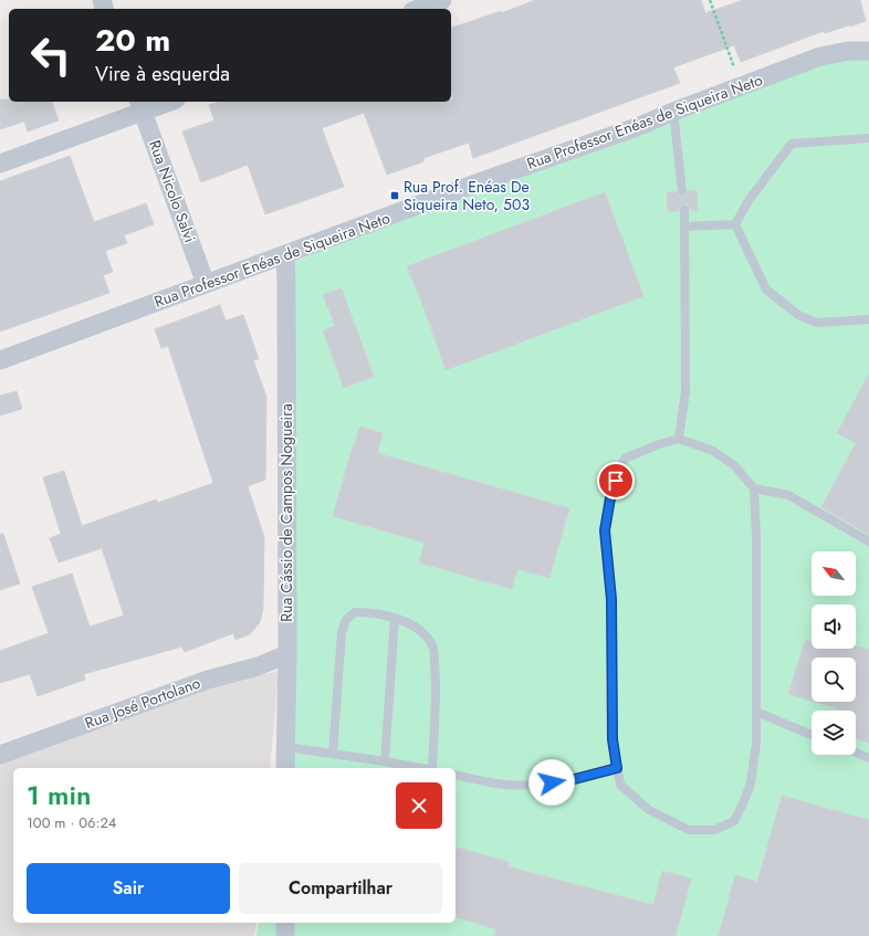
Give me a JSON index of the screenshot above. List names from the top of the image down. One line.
{"streets":{"street":["Rua Professor Enéas de Siqueira Neto","Rua Nicolo Salvi","Rua Cássio de Campos Nogueira","Rua José Portolano"]},"crossings":[["Rua Professor Enéas de Siqueira Neto","Rua Nicolo Salvi"],["Rua Professor Enéas de Siqueira Neto","Rua Cássio de Campos Nogueira"],["Rua Cássio de Campos Nogueira","Rua José Portolano"]],"places":{"transit":["Rua Prof. Enéas De Siqueira Neto, 503"]},"north":"top left","page":{"turn":["20 m","Vire à esquerda"],"heading":["1 min","100 m · 06:24"],"buttons":["Sair","Compartilhar"]}}
